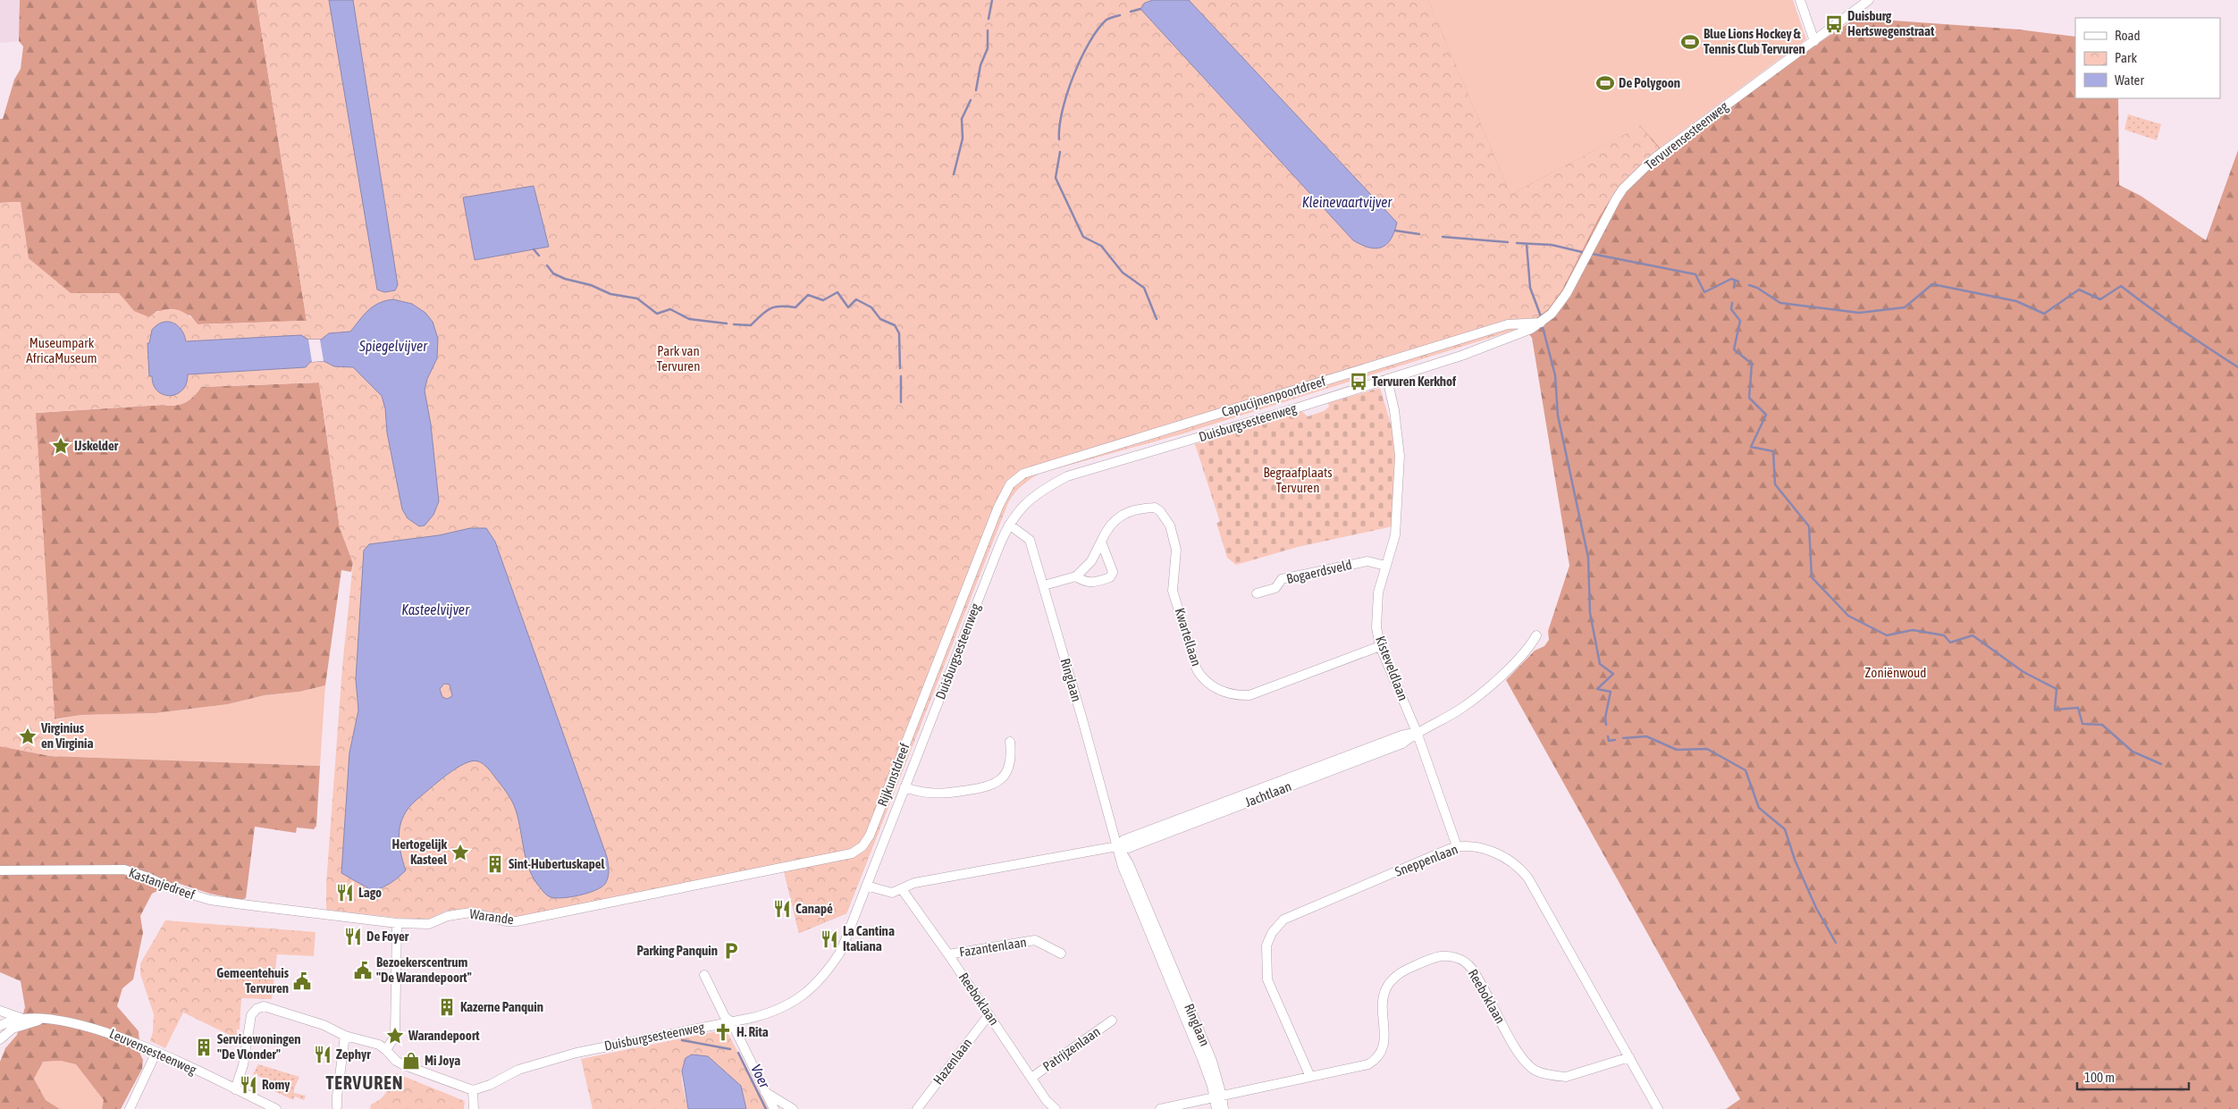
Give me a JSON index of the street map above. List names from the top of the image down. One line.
{"streets":{"street":["Tervurensesteenweg","Capucijnenpoortdreef","Duisburgsesteenweg","Bogaerdsveld","Kwartellaan","Kisteveldlaan","Ringlaan","Rijkunstdreef","Jachtlaan","Sneppenlaan","Kastanjedreef","Warande","Fazantenlaan","Reeboklaan","Patrijzenlaan","Leuvensesteenweg","Hazenlaan"]},"crossings":[["Tervurensesteenweg","Duisburgsesteenweg"],["Capucijnenpoortdreef","Duisburgsesteenweg"],["Capucijnenpoortdreef","Rijkunstdreef"],["Duisburgsesteenweg","Kisteveldlaan"],["Duisburgsesteenweg","Ringlaan"],["Duisburgsesteenweg","Jachtlaan"],["Bogaerdsveld","Kisteveldlaan"],["Kwartellaan","Kisteveldlaan"],["Kisteveldlaan","Jachtlaan"],["Kisteveldlaan","Sneppenlaan"],["Ringlaan","Jachtlaan"],["Ringlaan","Reeboklaan"],["Rijkunstdreef","Warande"],["Jachtlaan","Reeboklaan"],["Sneppenlaan","Reeboklaan"],["Kastanjedreef","Warande"],["Fazantenlaan","Reeboklaan"],["Reeboklaan","Patrijzenlaan"],["Reeboklaan","Hazenlaan"]],"districts":["TERVUREN"],"water":["Kleinevaartvijver","Spiegelvijver","Kasteelvijver","Voer"],"parks":["Museumpark AfricaMuseum","Park van Tervuren","Begraafplaats Tervuren","Zoniënwoud"],"places":{"bus stop":["Duisburg Hertswegenstraat","Tervuren Kerkhof"],"sports":["Blue Lions Hockey & Tennis Club Tervuren","De Polygoon"],"place":["IJskelder","Virginius en Virginia","Hertogelijk Kasteel","Warandepoort"],"building":["Sint-Hubertuskapel","Kazerne Panquin","Servicewoningen \"De Vlonder\""],"restaurant":["Lago","Canapé","De Foyer","La Cantina Italiana","Zephyr","Romy"],"parking":["Parking Panquin"],"public building":["Bezoekerscentrum \"De Warandepoort\"","Gemeentehuis Tervuren"],"church":["H. Rita"],"shop":["Mi Joya"]},"legend":["Road","Park","Water"],"scale_bar":"100 m"}
